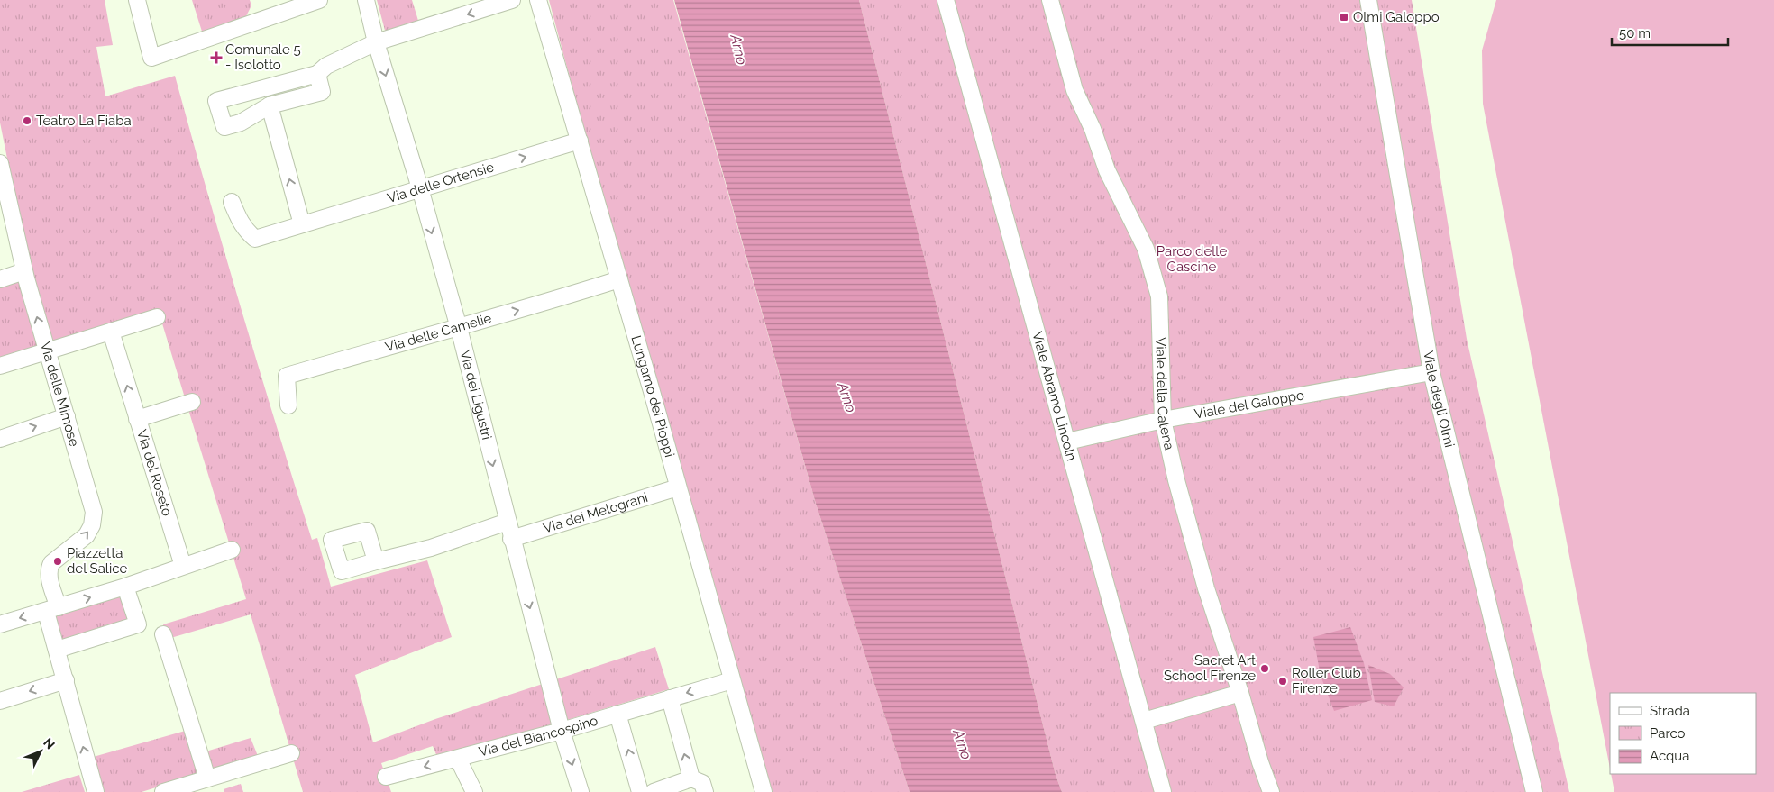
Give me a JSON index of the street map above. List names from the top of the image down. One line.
{"streets":{"street":["Via delle Ortensie","Via delle Camelie","Viale della Catena","Via delle Mimose","Via dei Ligustri","Lungarno dei Pioppi","Viale Abramo Lincoln","Viale degli Olmi","Viale del Galoppo","Via del Roseto","Via dei Melograni","Via del Biancospino"]},"crossings":[["Via delle Ortensie","Via dei Ligustri"],["Via delle Ortensie","Lungarno dei Pioppi"],["Via delle Camelie","Via dei Ligustri"],["Via delle Camelie","Lungarno dei Pioppi"],["Viale della Catena","Viale del Galoppo"],["Via dei Ligustri","Via dei Melograni"],["Via dei Ligustri","Via del Biancospino"],["Lungarno dei Pioppi","Via dei Melograni"],["Lungarno dei Pioppi","Via del Biancospino"],["Viale Abramo Lincoln","Viale del Galoppo"],["Viale degli Olmi","Viale del Galoppo"]],"one_way":["Via delle Ortensie","Via delle Camelie","Via del Roseto","Via del Biancospino"],"water":["Arno"],"parks":["Parco delle Cascine"],"places":{"transit":["Olmi Galoppo"],"health":["Comunale 5 - Isolotto"],"other":["Teatro La Fiaba","Piazzetta del Salice","Sacret Art School Firenze","Roller Club Firenze"]},"legend":["Strada","Parco","Acqua"],"scale_bar":"50 m","north":"top right"}
